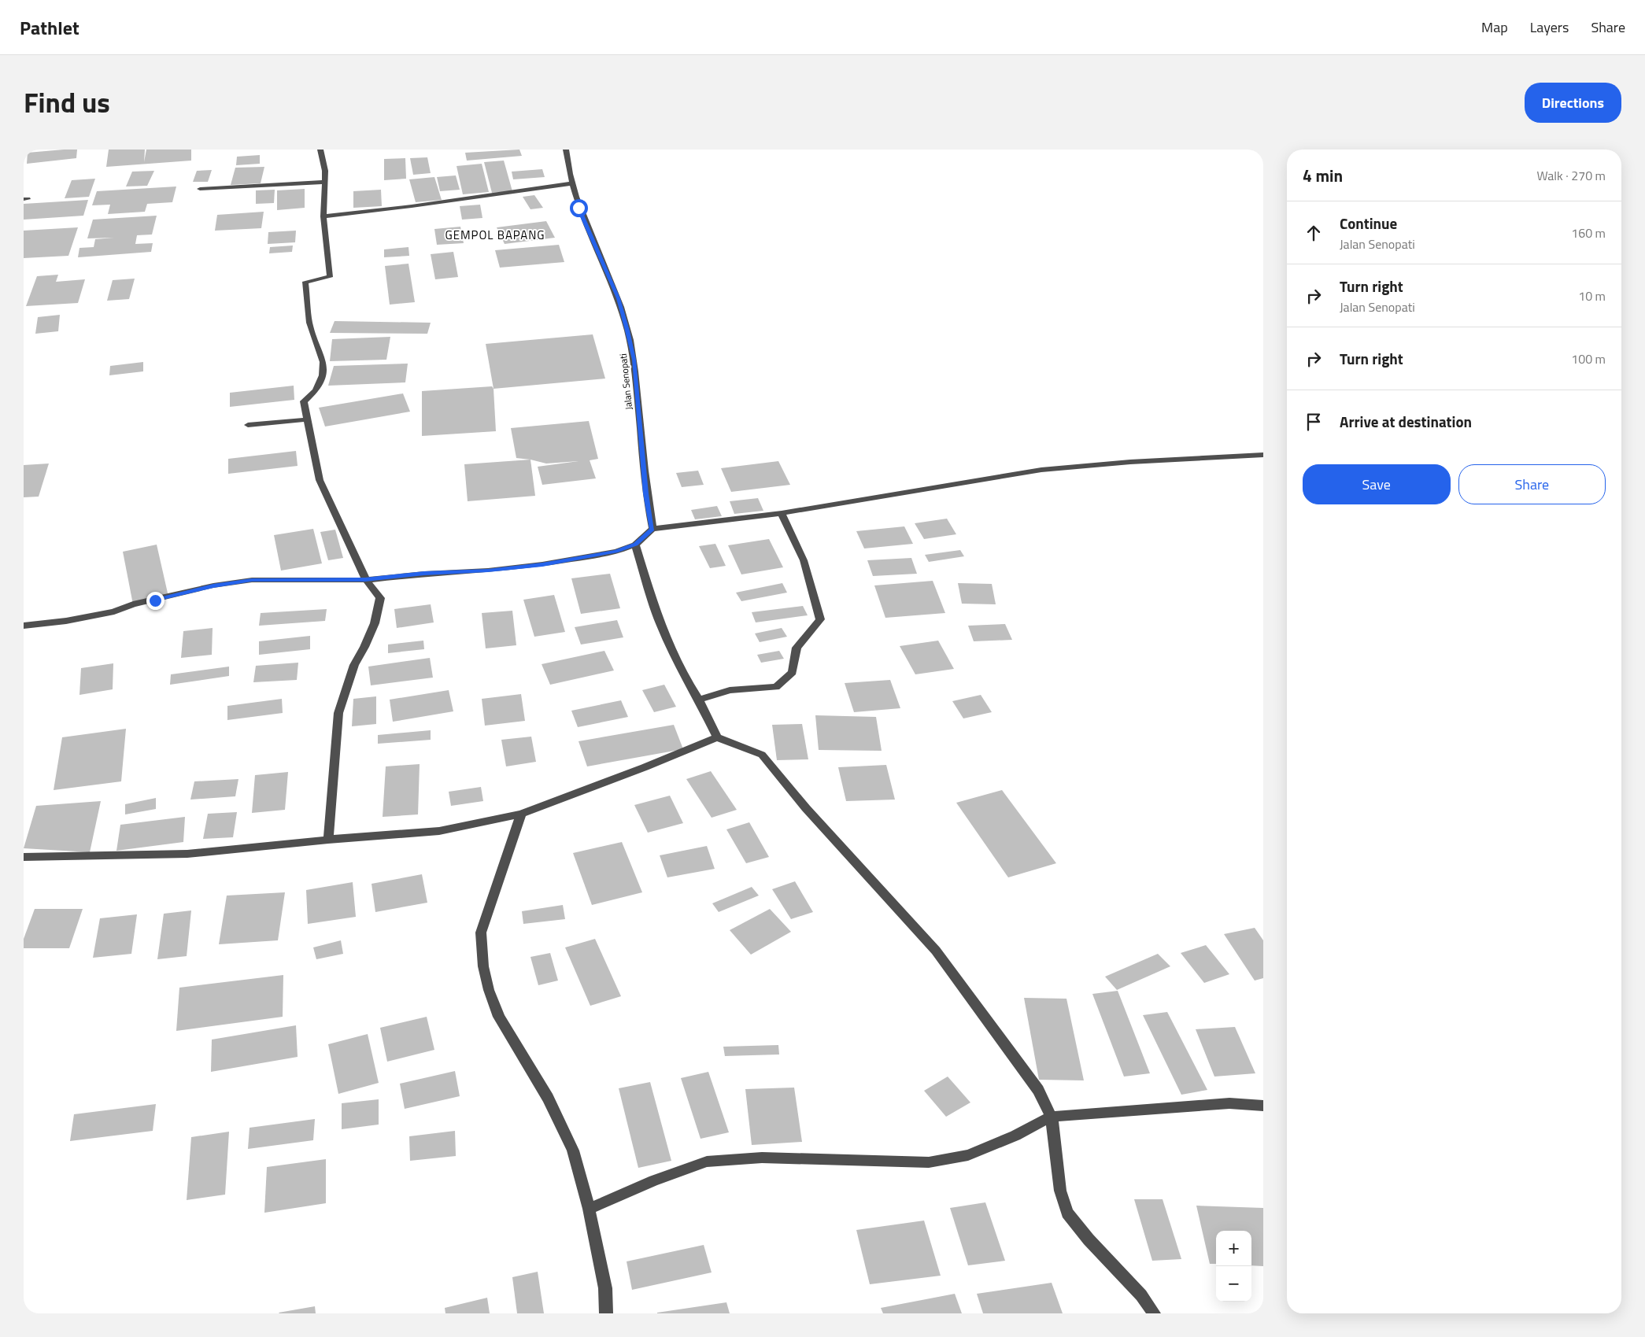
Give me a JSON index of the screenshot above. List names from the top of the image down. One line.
{"streets":{"street":["Jalan Senopati"]},"districts":["GEMPOL BAPANG"],"page":{"header":"Pathlet","nav":["Map","Layers","Share"],"title":"Find us","buttons":["Directions",["Save","Share"]],"heading":["4 min","Walk · 270 m"],"list":[["Continue","Jalan Senopati","160 m"],["Turn right","Jalan Senopati","10 m"],["Turn right","100 m"],"Arrive at destination"],"map_buttons":["+","−"]}}
